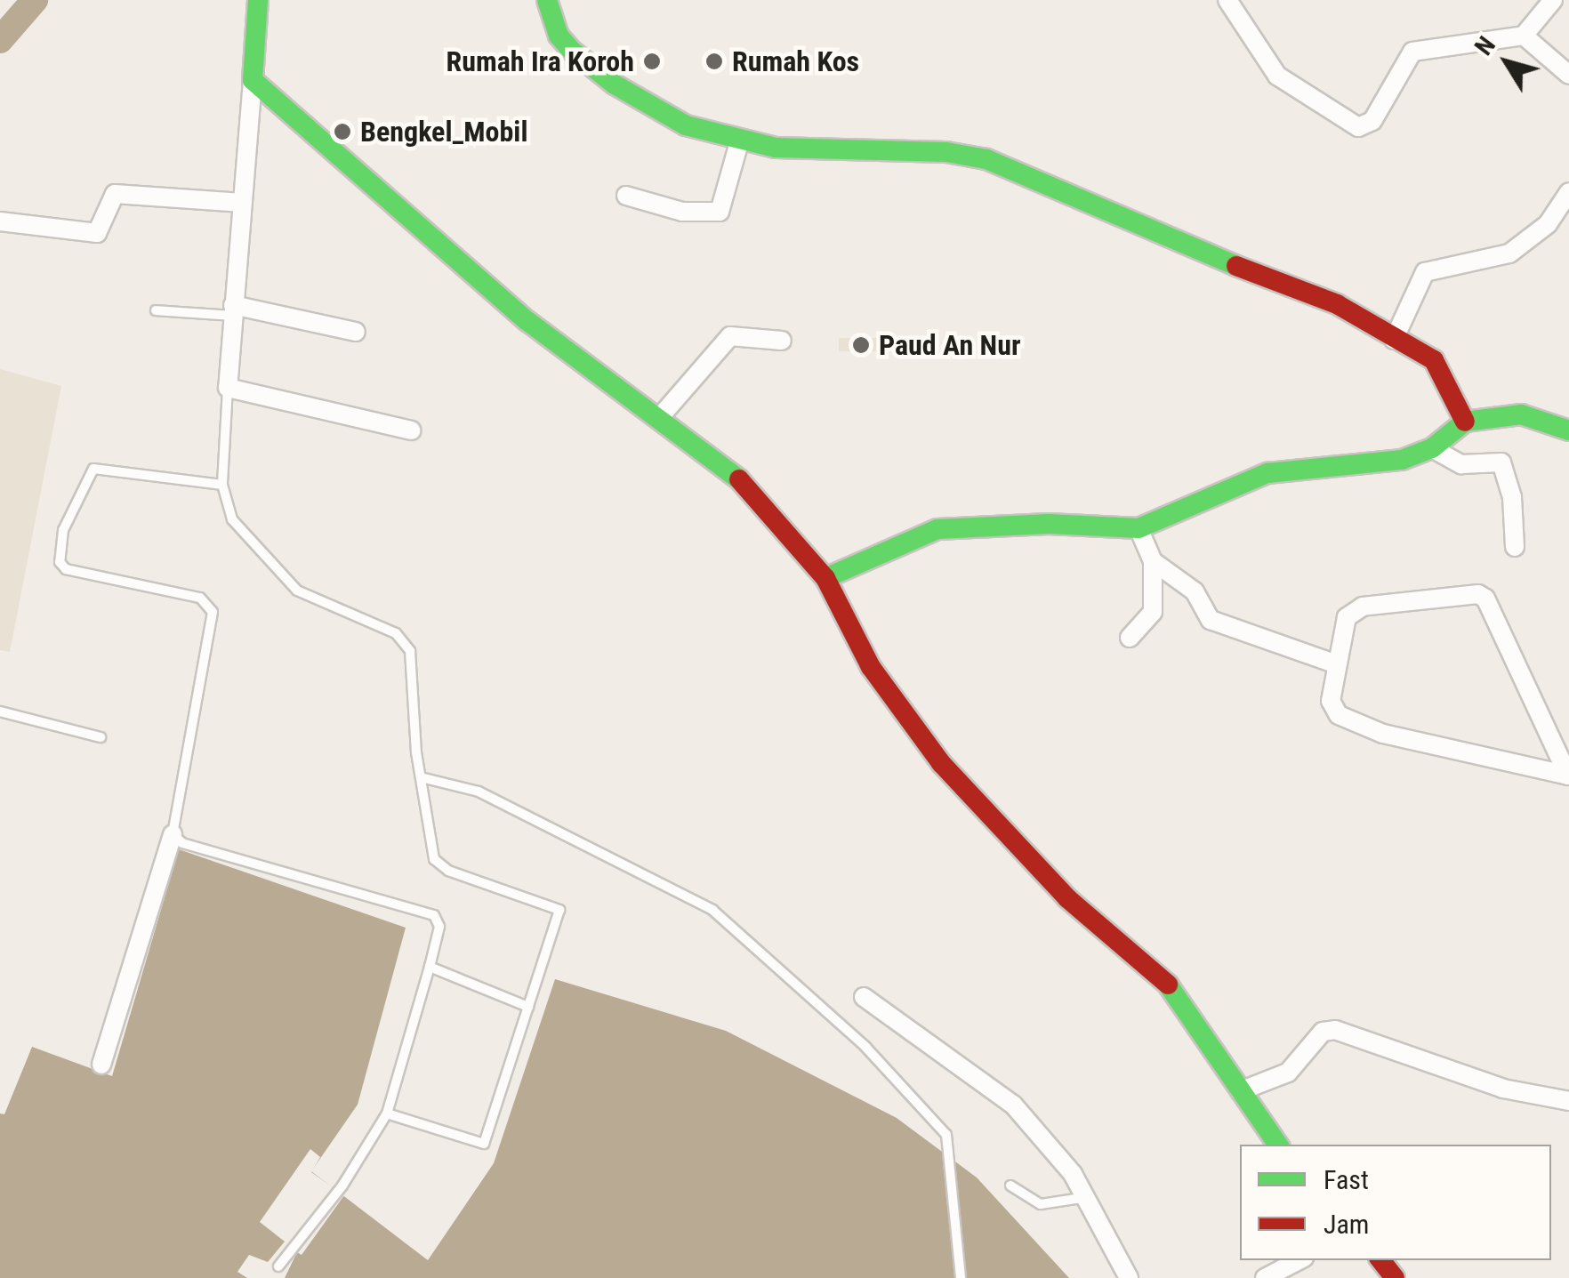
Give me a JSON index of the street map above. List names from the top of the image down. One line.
{"places":["Rumah Ira Koroh","Rumah Kos","Bengkel_Mobil","Paud An Nur"],"legend":["Fast","Jam"],"north":"top left"}
